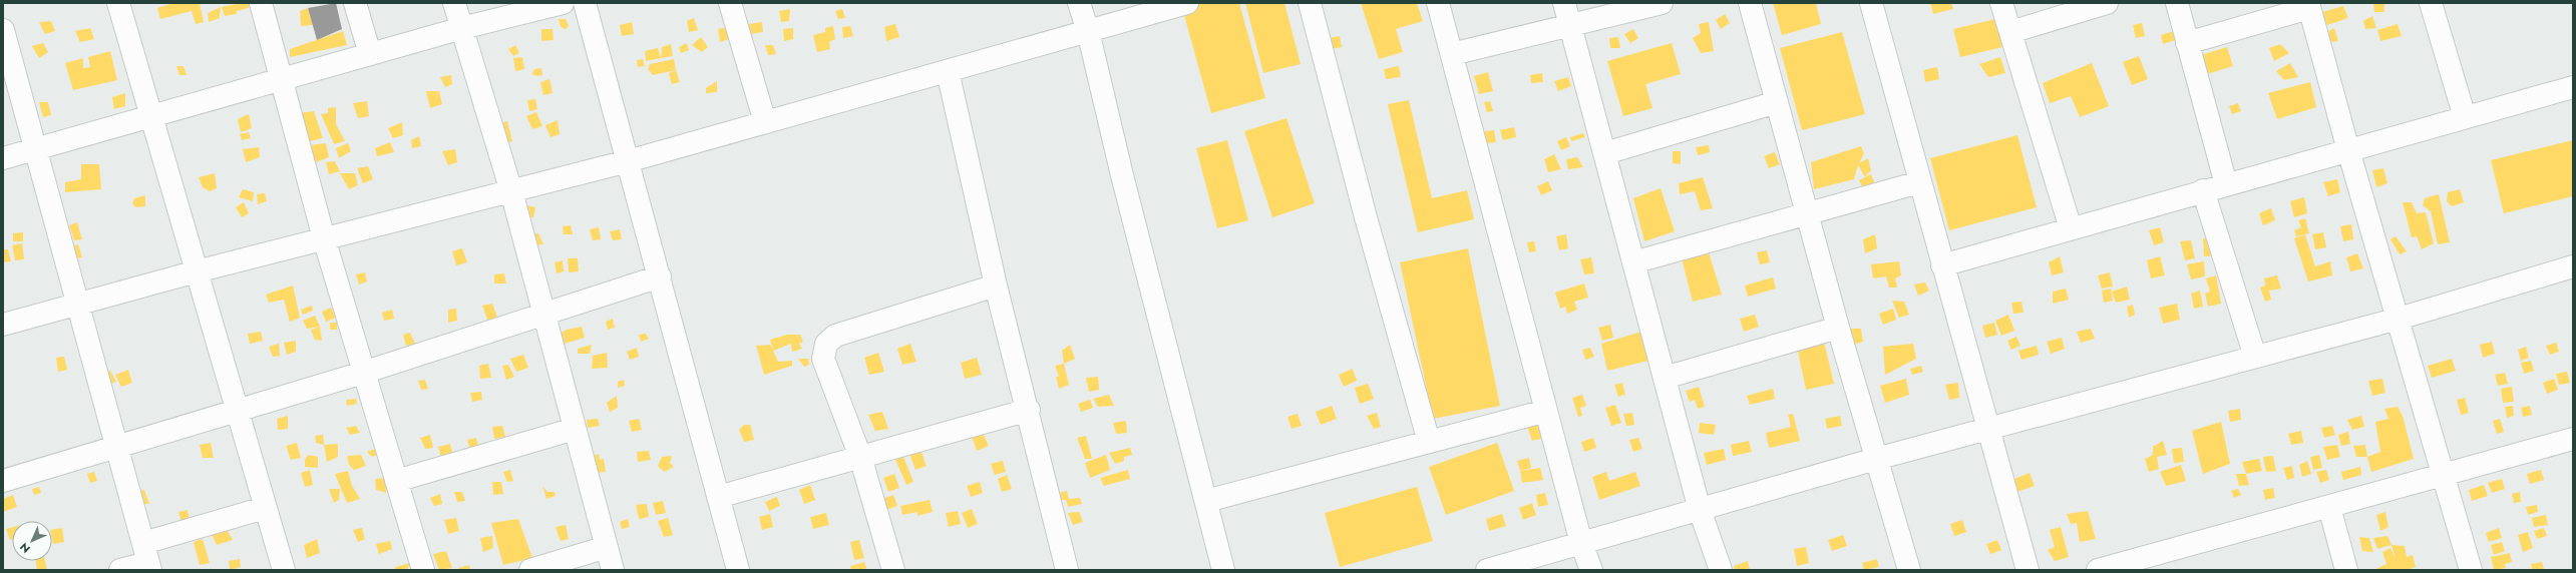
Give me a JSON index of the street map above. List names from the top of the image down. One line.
{"north":"bottom left"}
